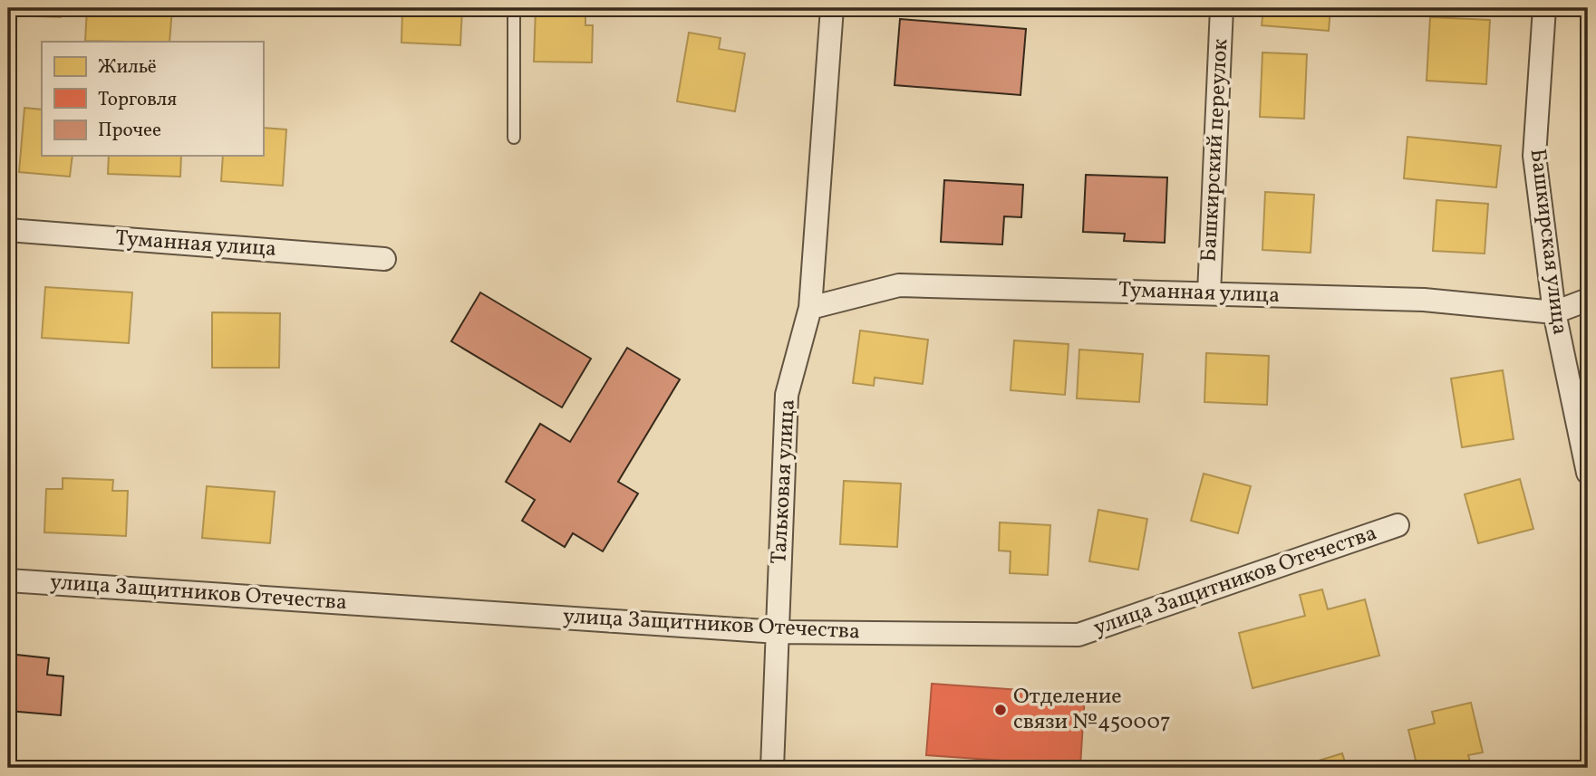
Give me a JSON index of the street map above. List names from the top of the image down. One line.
{"streets":{"street":["Башкирский переулок","Башкирская улица","Туманная улица","Тальковая улица","улица Защитников Отечества"]},"crossings":[["Башкирский переулок","Туманная улица"],["Башкирская улица","Туманная улица"],["Туманная улица","Тальковая улица"],["Тальковая улица","улица Защитников Отечества"]],"places":["Отделение связи №450007"],"legend":["Жильё","Торговля","Прочее"]}
